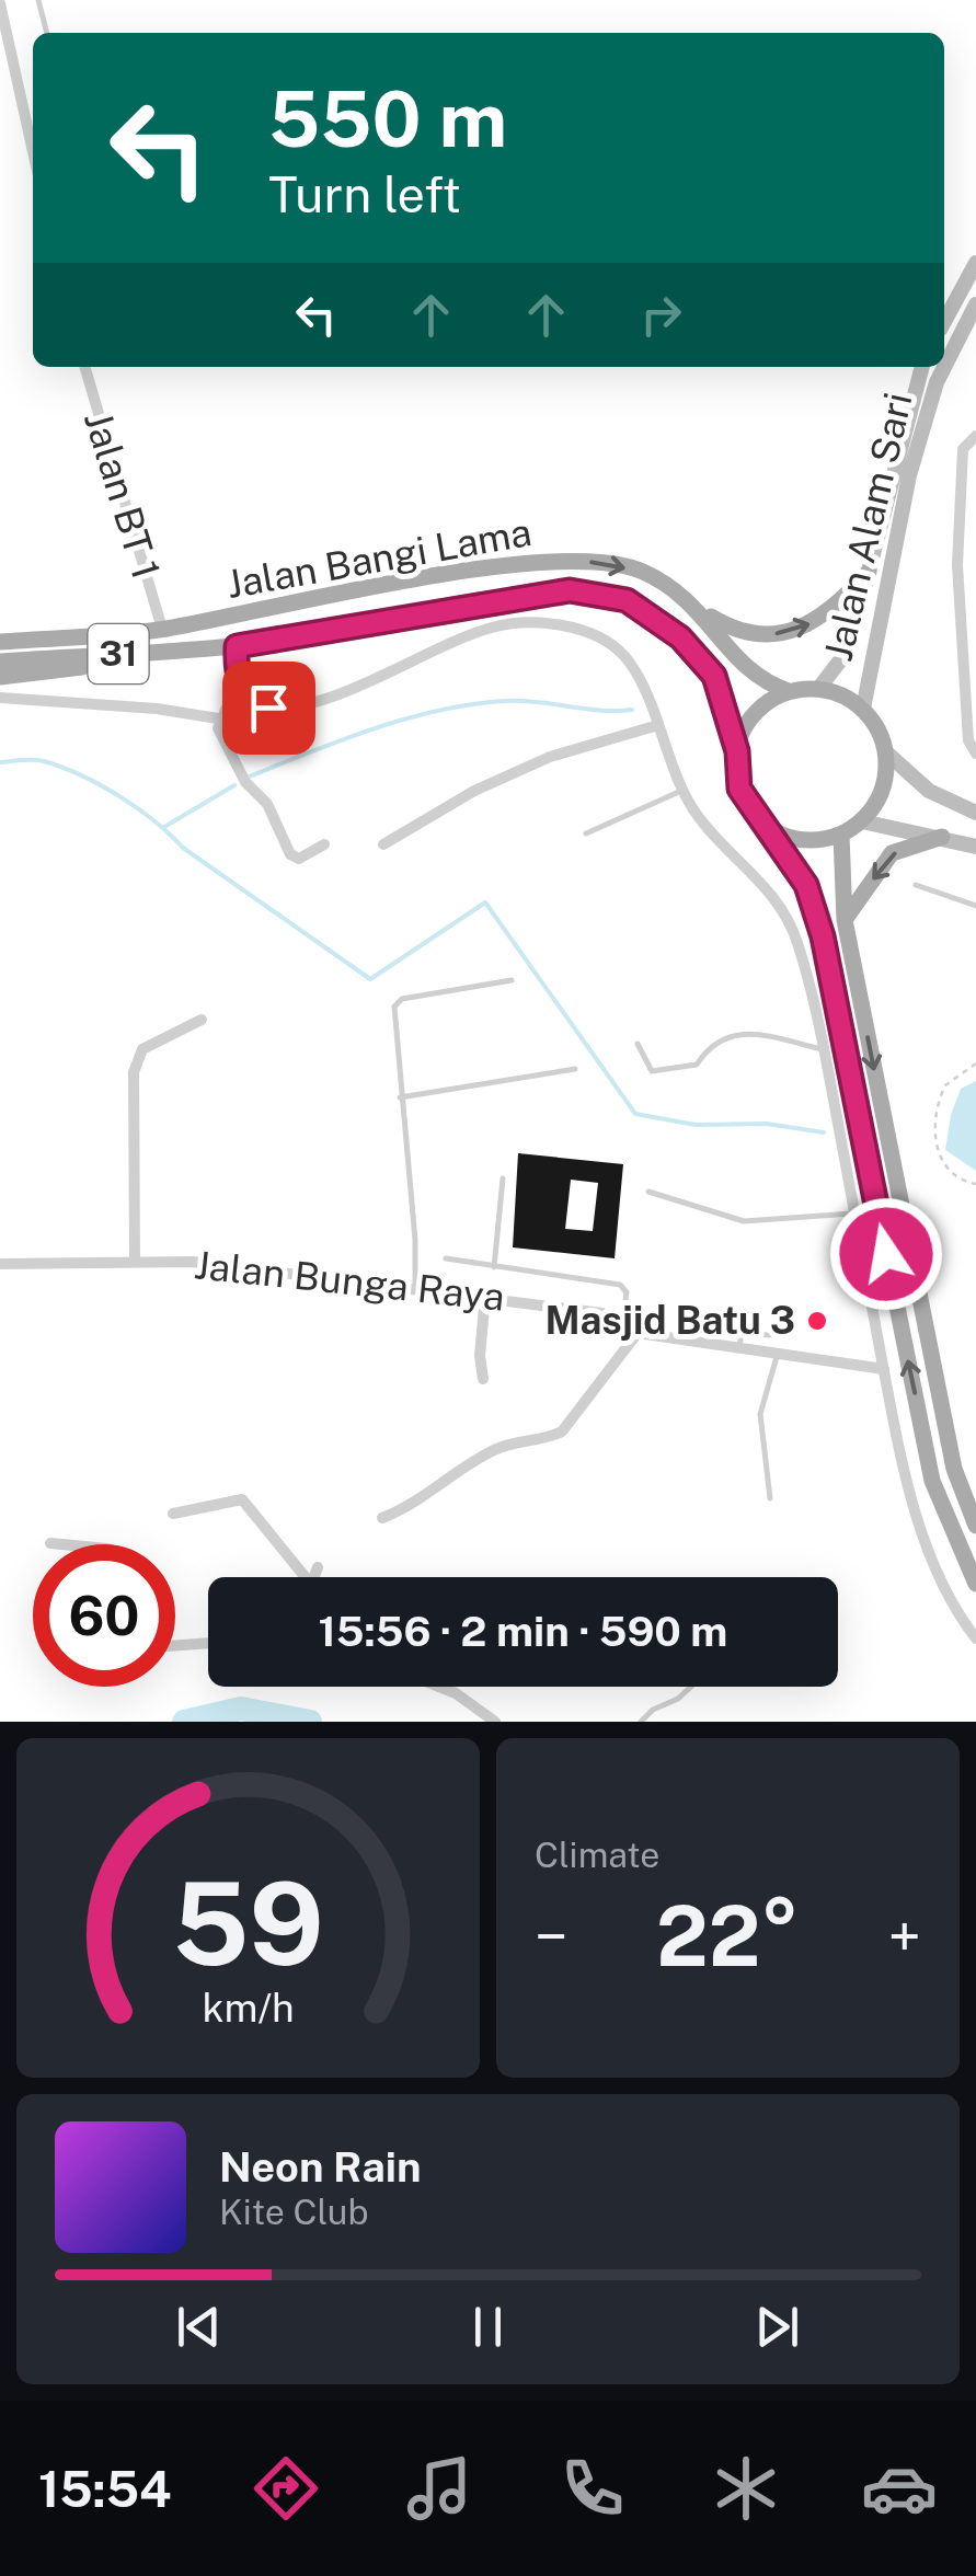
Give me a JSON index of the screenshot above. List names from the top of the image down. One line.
{"streets":{"main road":["Jalan Bangi Lama","31"],"street":["Jalan BT 1","Jalan Alam Sari","Jalan Bunga Raya"]},"crossings":[["Jalan BT 1","Jalan Bangi Lama"],["Jalan Alam Sari","Jalan Bangi Lama"]],"places":["Masjid Batu 3"],"page":{"turn":["550 m","Turn left"],"limit":"60","trip":"15:56 · 2 min · 590 m","tile":"Climate","heat":["−","22°","+"],"song":["Neon Rain","Kite Club"],"tabs":"15:54","gauge":["59","km/h"]}}
